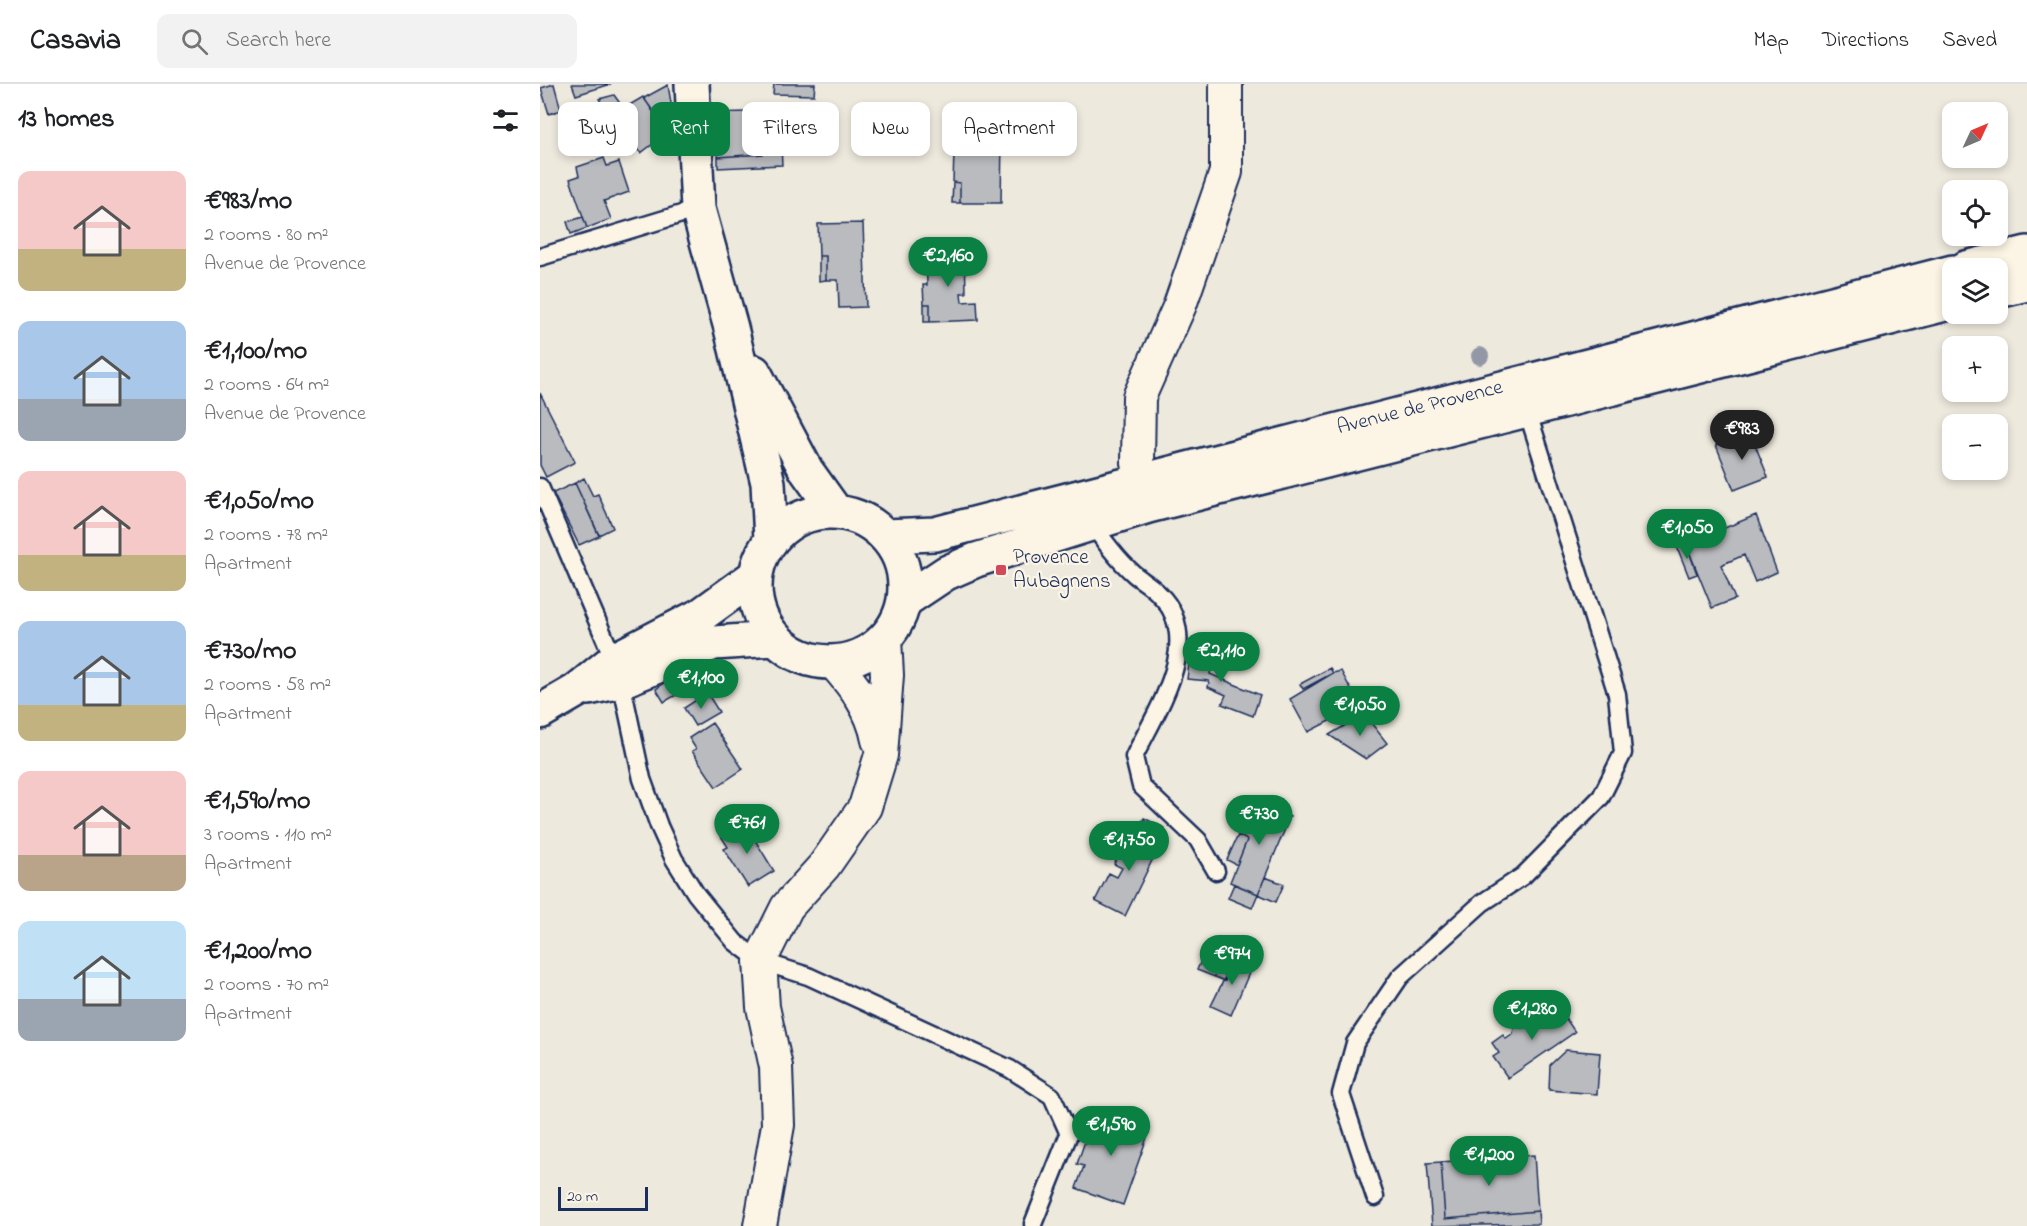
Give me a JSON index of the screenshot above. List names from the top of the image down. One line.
{"streets":{"main road":["Avenue de Provence"]},"places":{"transit":["Provence Aubagnens"]},"scale_bar":"20 m","north":"top right","page":{"header":"Casavia","search":"Search here","nav":["Map","Directions","Saved"],"heading":"13 homes","map_buttons":["+","−"],"chip":["Buy","Rent","Filters","New","Apartment"],"list":[{"name":"€983/mo","note":"2 rooms · 80 m² · Avenue de Provence"},{"name":"€1,100/mo","note":"2 rooms · 64 m² · Avenue de Provence"},{"name":"€1,050/mo","note":"2 rooms · 78 m² · Apartment"},{"name":"€730/mo","note":"2 rooms · 58 m² · Apartment"},{"name":"€1,590/mo","note":"3 rooms · 110 m² · Apartment"},{"name":"€1,200/mo","note":"2 rooms · 70 m² · Apartment"}],"price":["€2,160","€983","€1,050","€2,110","€1,100","€1,050","€730","€761","€1,750","€974","€1,280","€1,590","€1,200"],"scale":"20 m"}}
